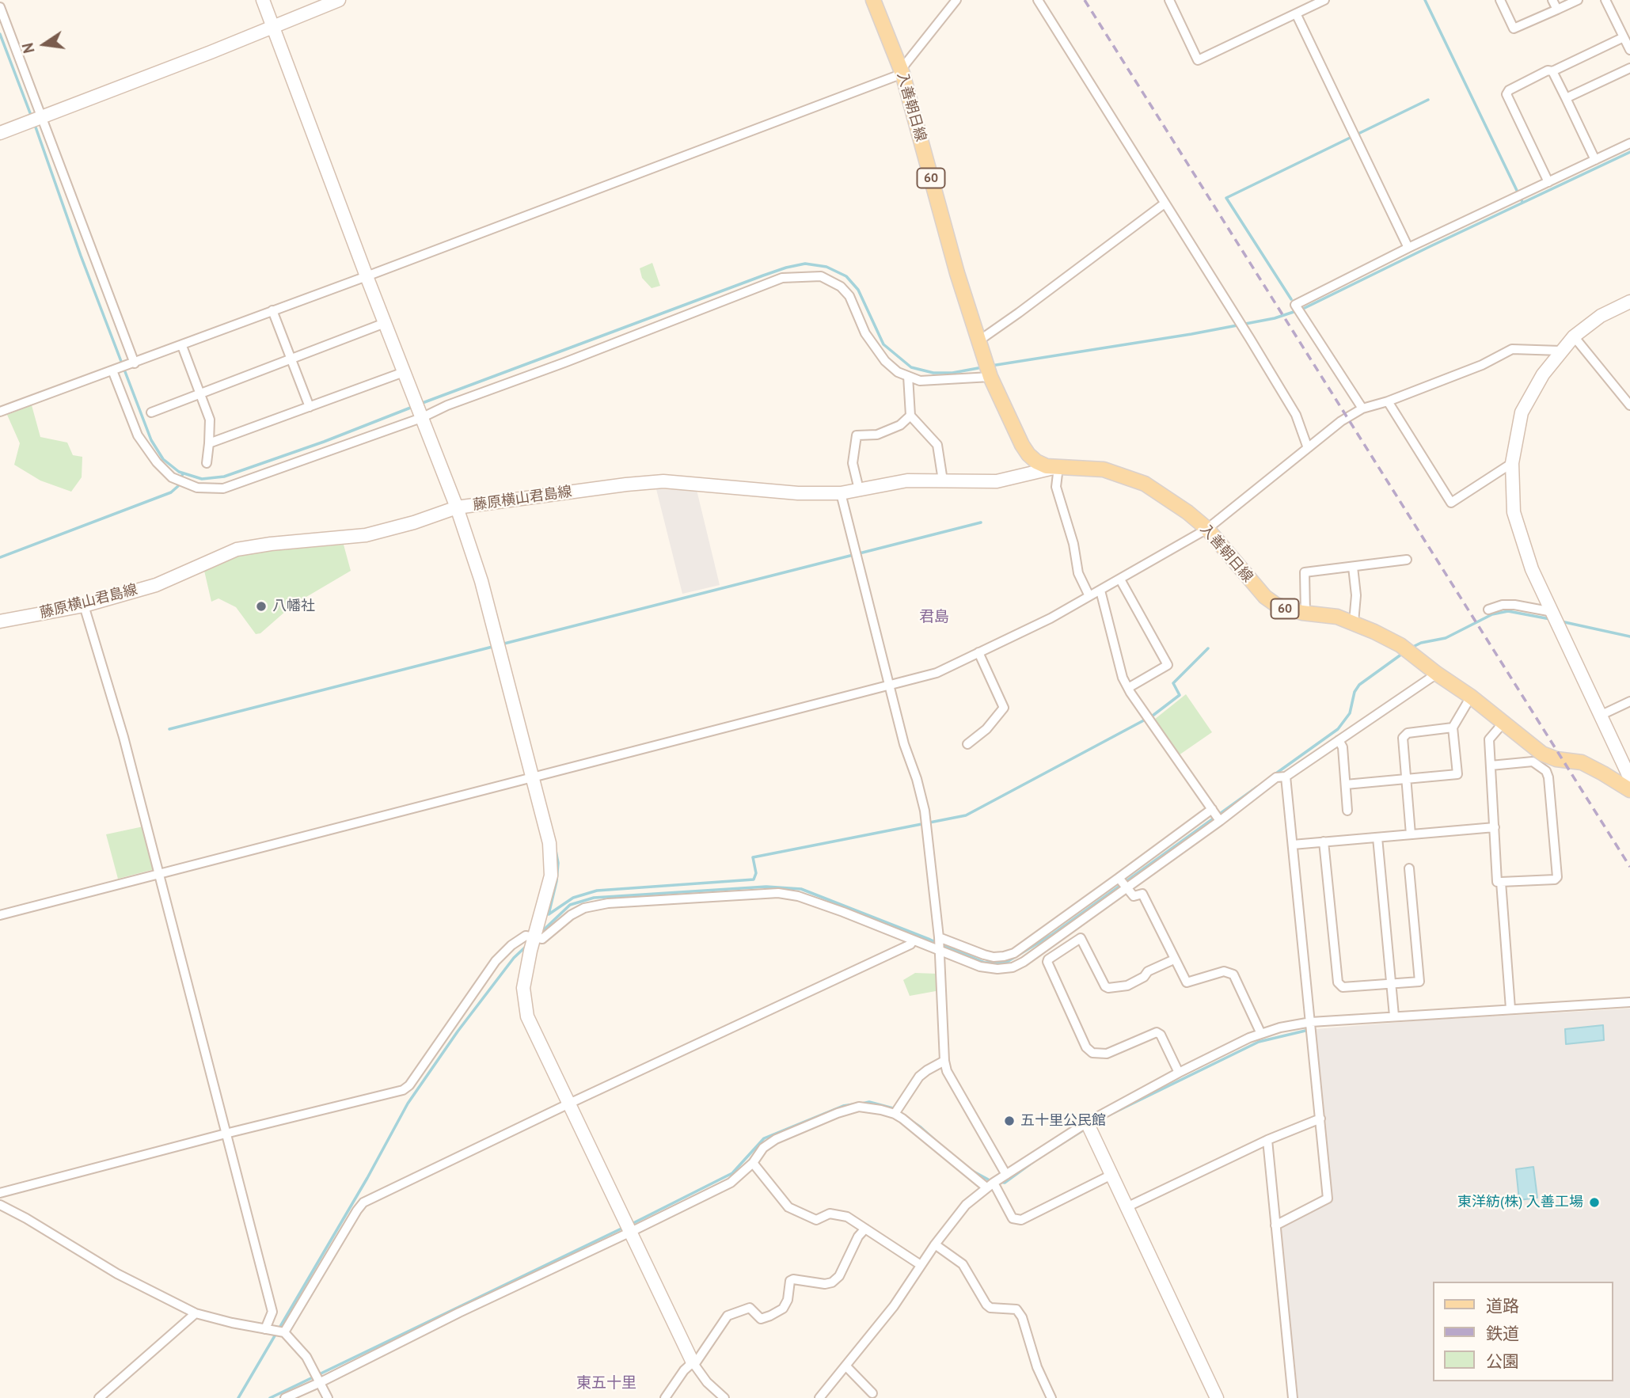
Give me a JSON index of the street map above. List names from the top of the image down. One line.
{"streets":{"main road":["入善朝日線","60"],"street":["藤原横山君島線"]},"crossings":[["入善朝日線","藤原横山君島線"]],"districts":["君島","東五十里"],"places":["八幡社","五十里公民館","東洋紡(株) 入善工場"],"legend":["道路","鉄道","公園"],"north":"left"}
